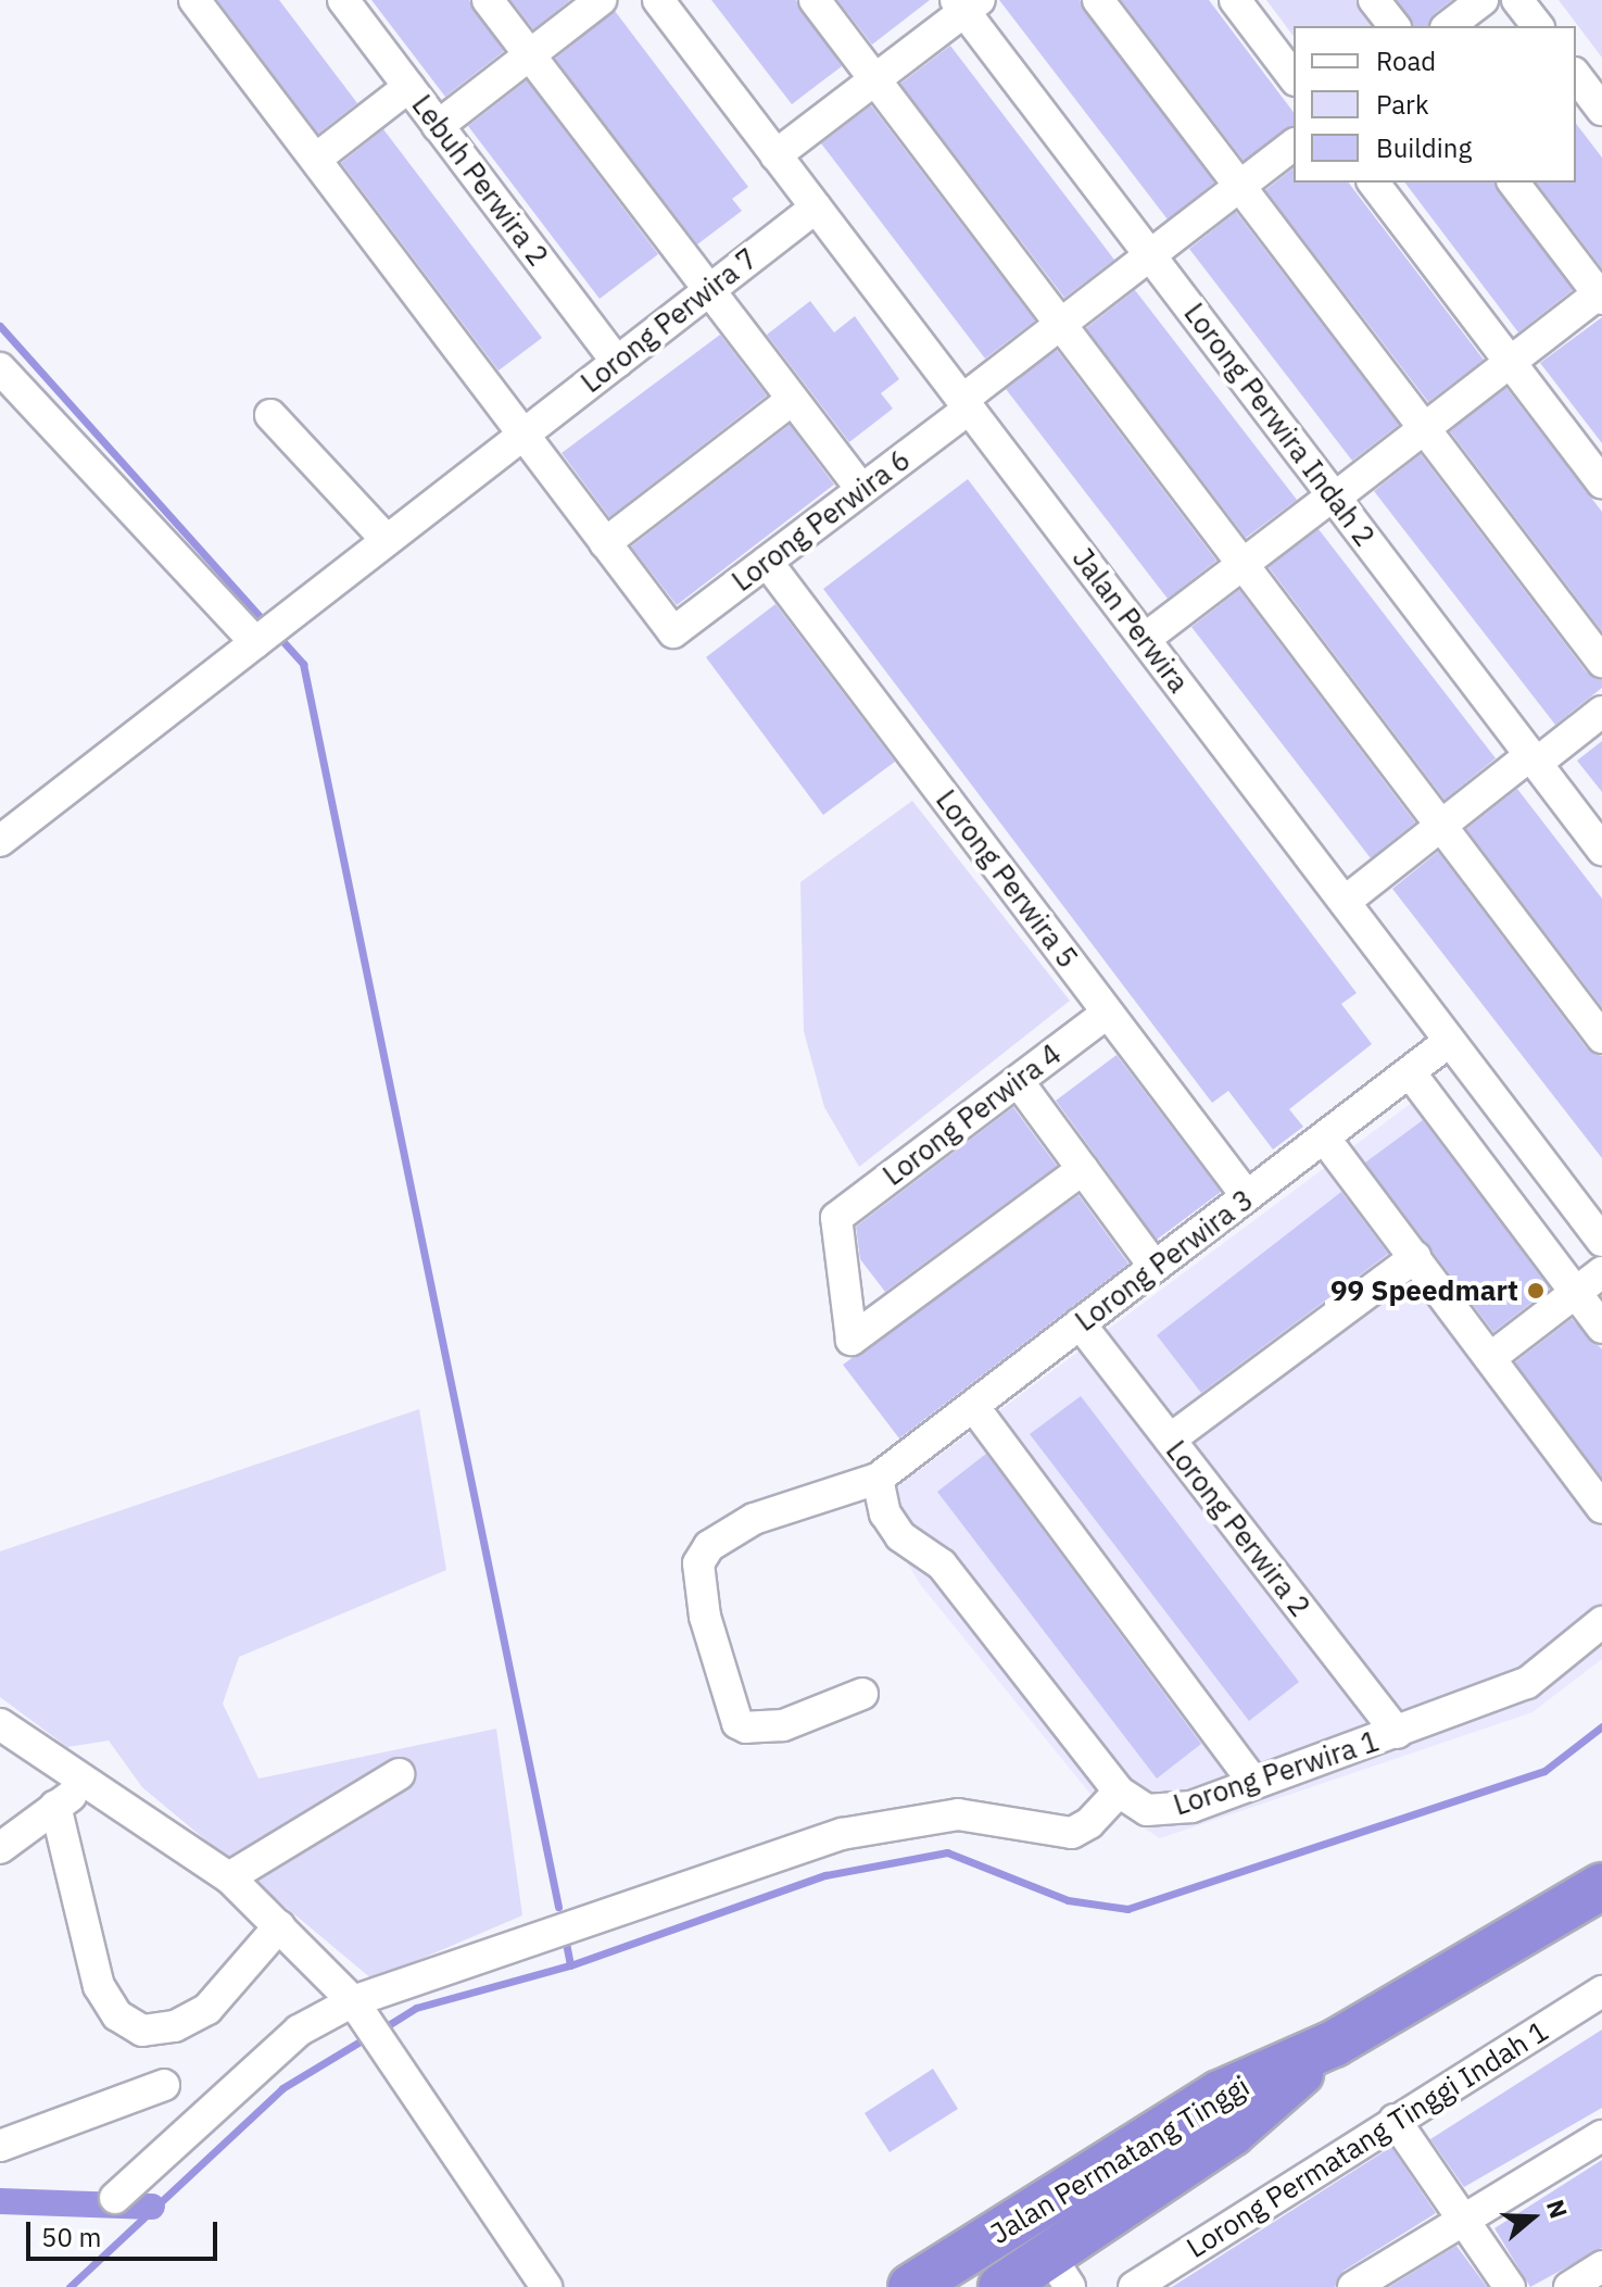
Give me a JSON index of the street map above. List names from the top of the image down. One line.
{"streets":{"highway":["Jalan Permatang Tinggi"],"street":["Lebuh Perwira 2","Lorong Perwira 7","Lorong Perwira Indah 2","Lorong Perwira 6","Jalan Perwira","Lorong Perwira 5","Lorong Perwira 4","Lorong Perwira 3","Lorong Perwira 2","Lorong Perwira 1","Lorong Permatang Tinggi Indah 1"]},"crossings":[["Lebuh Perwira 2","Lorong Perwira 7"],["Lorong Perwira 7","Jalan Perwira"],["Lorong Perwira Indah 2","Lorong Perwira 6"],["Lorong Perwira 6","Jalan Perwira"],["Lorong Perwira 6","Lorong Perwira 5"],["Jalan Perwira","Lorong Perwira 3"],["Lorong Perwira 5","Lorong Perwira 4"],["Lorong Perwira 5","Lorong Perwira 3"],["Lorong Perwira 3","Lorong Perwira 2"],["Lorong Perwira 3","Lorong Perwira 1"],["Lorong Perwira 2","Lorong Perwira 1"]],"places":["99 Speedmart"],"legend":["Road","Park","Building"],"scale_bar":"50 m","north":"right"}
